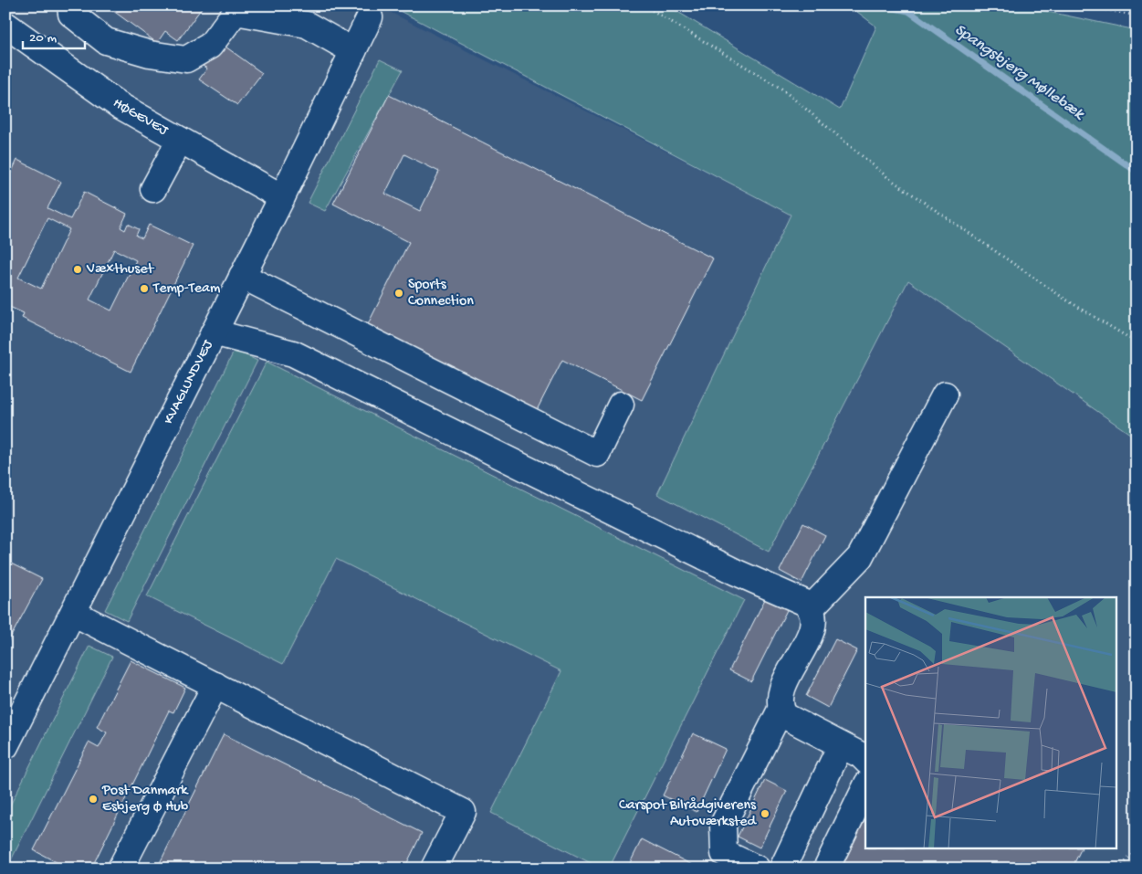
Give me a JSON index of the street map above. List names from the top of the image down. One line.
{"streets":{"street":["HØGEVEJ","KVAGLUNDVEJ"]},"crossings":[["HØGEVEJ","KVAGLUNDVEJ"]],"water":["Spangsbjerg Møllebæk"],"places":["Væxthuset","Temp-Team","Sports Connection","Post Danmark Esbjerg Ø Hub","Carspot Bilrådgiverens Autoværksted"],"scale_bar":"20 m"}
